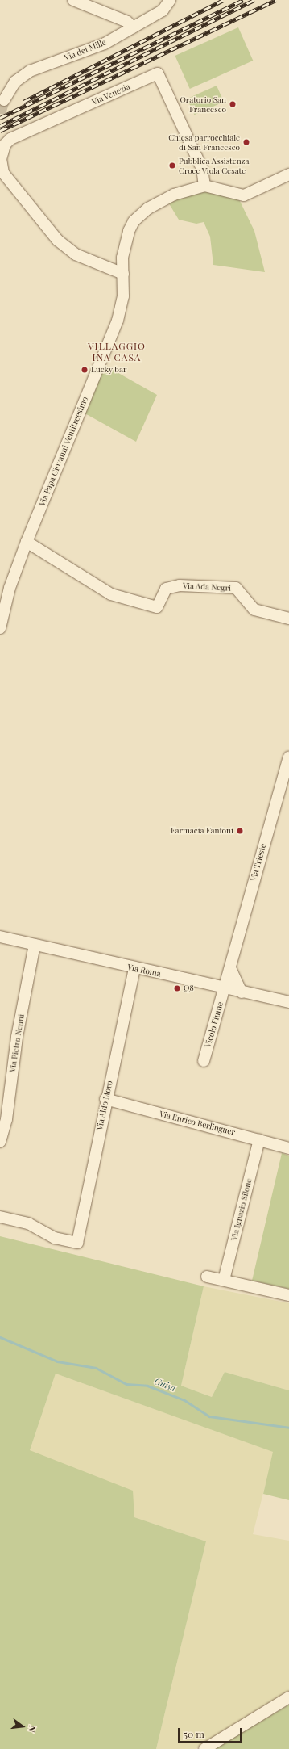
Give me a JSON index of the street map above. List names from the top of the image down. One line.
{"streets":{"street":["Via dei Mille","Via Venezia","Via Papa Giovanni Ventitreesimo","Via Ada Negri","Via Trieste","Via Roma","Vicolo Fiume","Via Pietro Nenni","Via Aldo Moro","Via Enrico Berlinguer","Via Ignazio Silone"]},"crossings":[["Via Venezia","Via Papa Giovanni Ventitreesimo"],["Via Papa Giovanni Ventitreesimo","Via Ada Negri"],["Via Trieste","Via Roma"],["Via Trieste","Vicolo Fiume"],["Via Roma","Vicolo Fiume"],["Via Roma","Via Pietro Nenni"],["Via Roma","Via Aldo Moro"],["Via Aldo Moro","Via Enrico Berlinguer"],["Via Enrico Berlinguer","Via Ignazio Silone"]],"districts":["VILLAGGIO INA CASA"],"water":["Guisa"],"places":["Oratorio San Francesco","Chiesa parrocchiale di San Francesco","Pubblica Assistenza Croce Viola Cesate","Lucky bar","Farmacia Fanfoni","Q8"],"scale_bar":"50 m","north":"right"}
